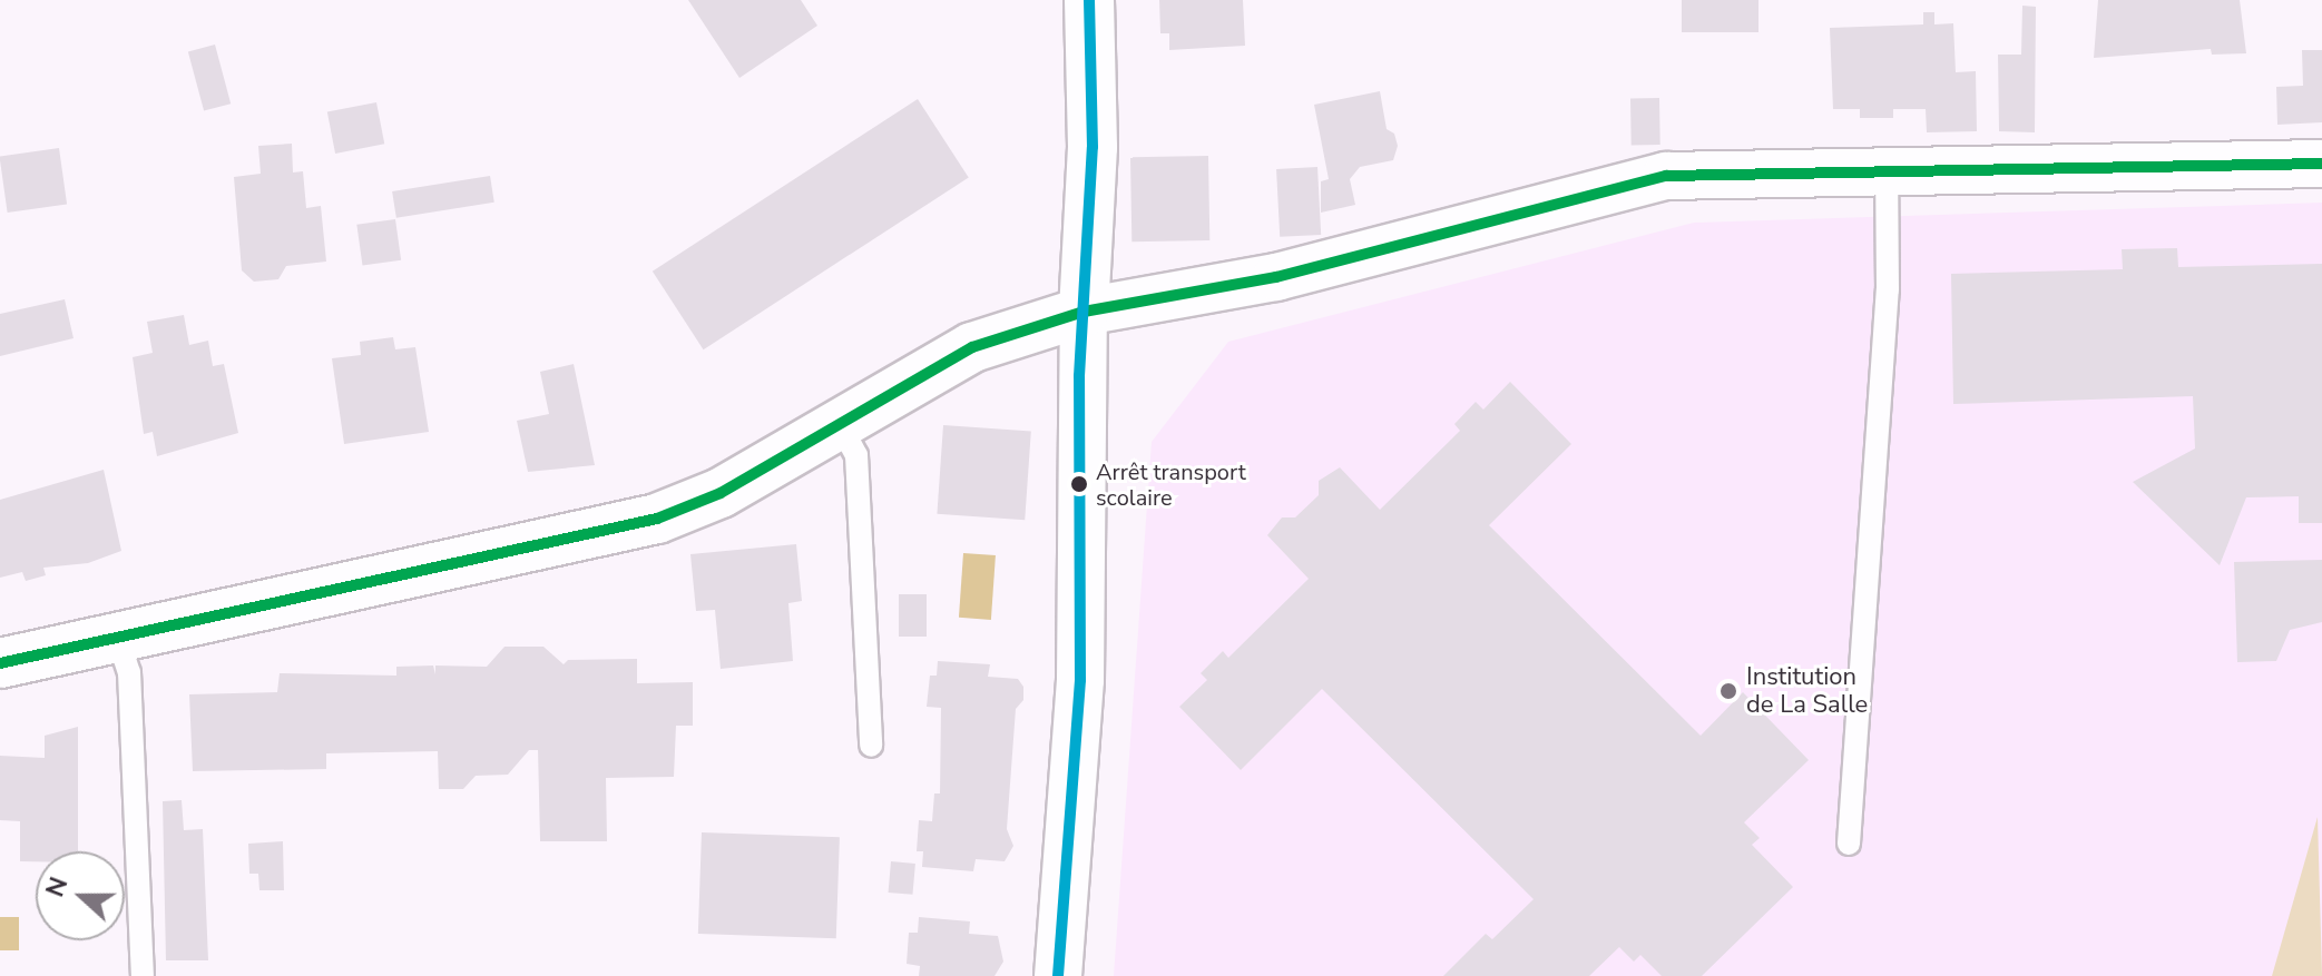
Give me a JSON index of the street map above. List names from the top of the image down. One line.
{"places":["Arrêt transport scolaire","Institution de La Salle"],"north":"left"}
